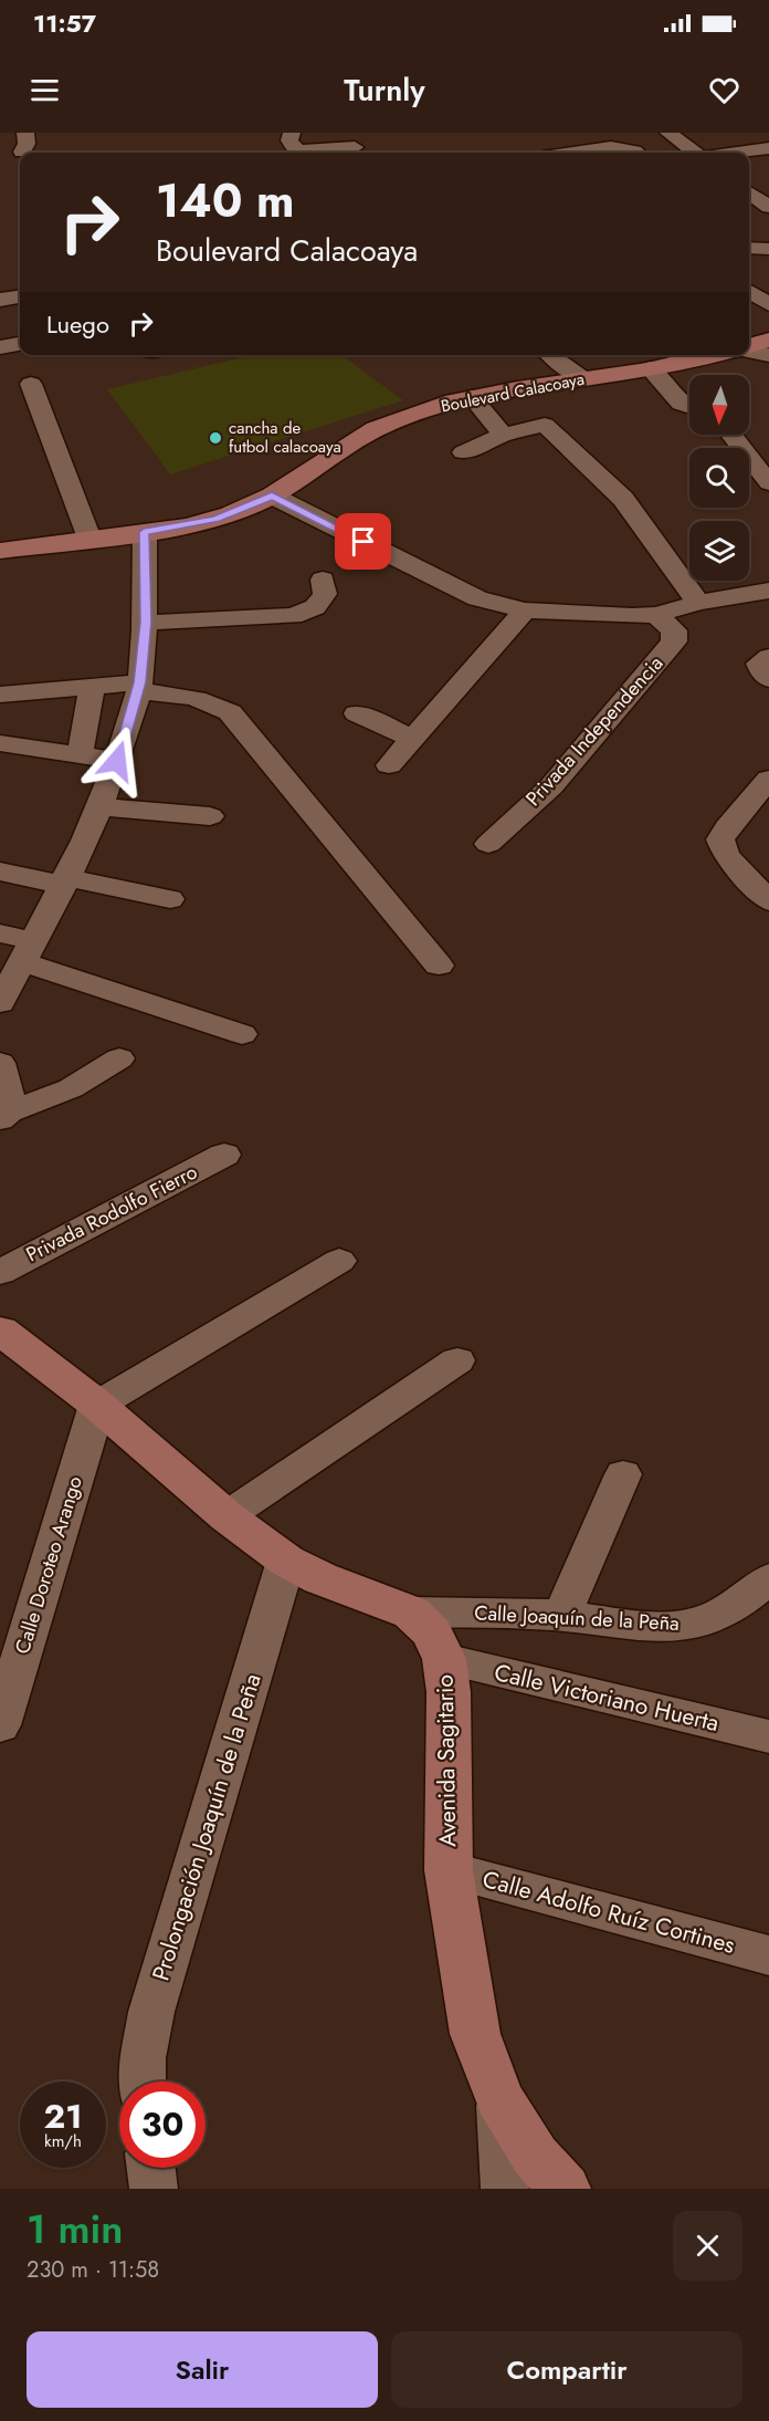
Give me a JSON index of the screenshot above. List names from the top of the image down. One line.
{"streets":{"street":["Boulevard Calacoaya","Privada Independencia","Privada Rodolfo Fierro","Calle Doroteo Arango","Calle Joaquín de la Peña","Calle Victoriano Huerta","Avenida Sagitario","Prolongación Joaquín de la Peña","Calle Adolfo Ruíz Cortines"]},"crossings":[["Calle Doroteo Arango","Avenida Sagitario"],["Calle Joaquín de la Peña","Avenida Sagitario"],["Calle Victoriano Huerta","Avenida Sagitario"],["Avenida Sagitario","Prolongación Joaquín de la Peña"],["Avenida Sagitario","Calle Adolfo Ruíz Cortines"]],"places":["cancha de futbol calacoaya"],"north":"bottom","page":{"status":"11:57","header":"Turnly","turn":["140 m","Boulevard Calacoaya"],"then":"Luego","speed":"21 km/h","limit":"30","heading":["1 min","230 m · 11:58"],"buttons":["Salir","Compartir"]}}
